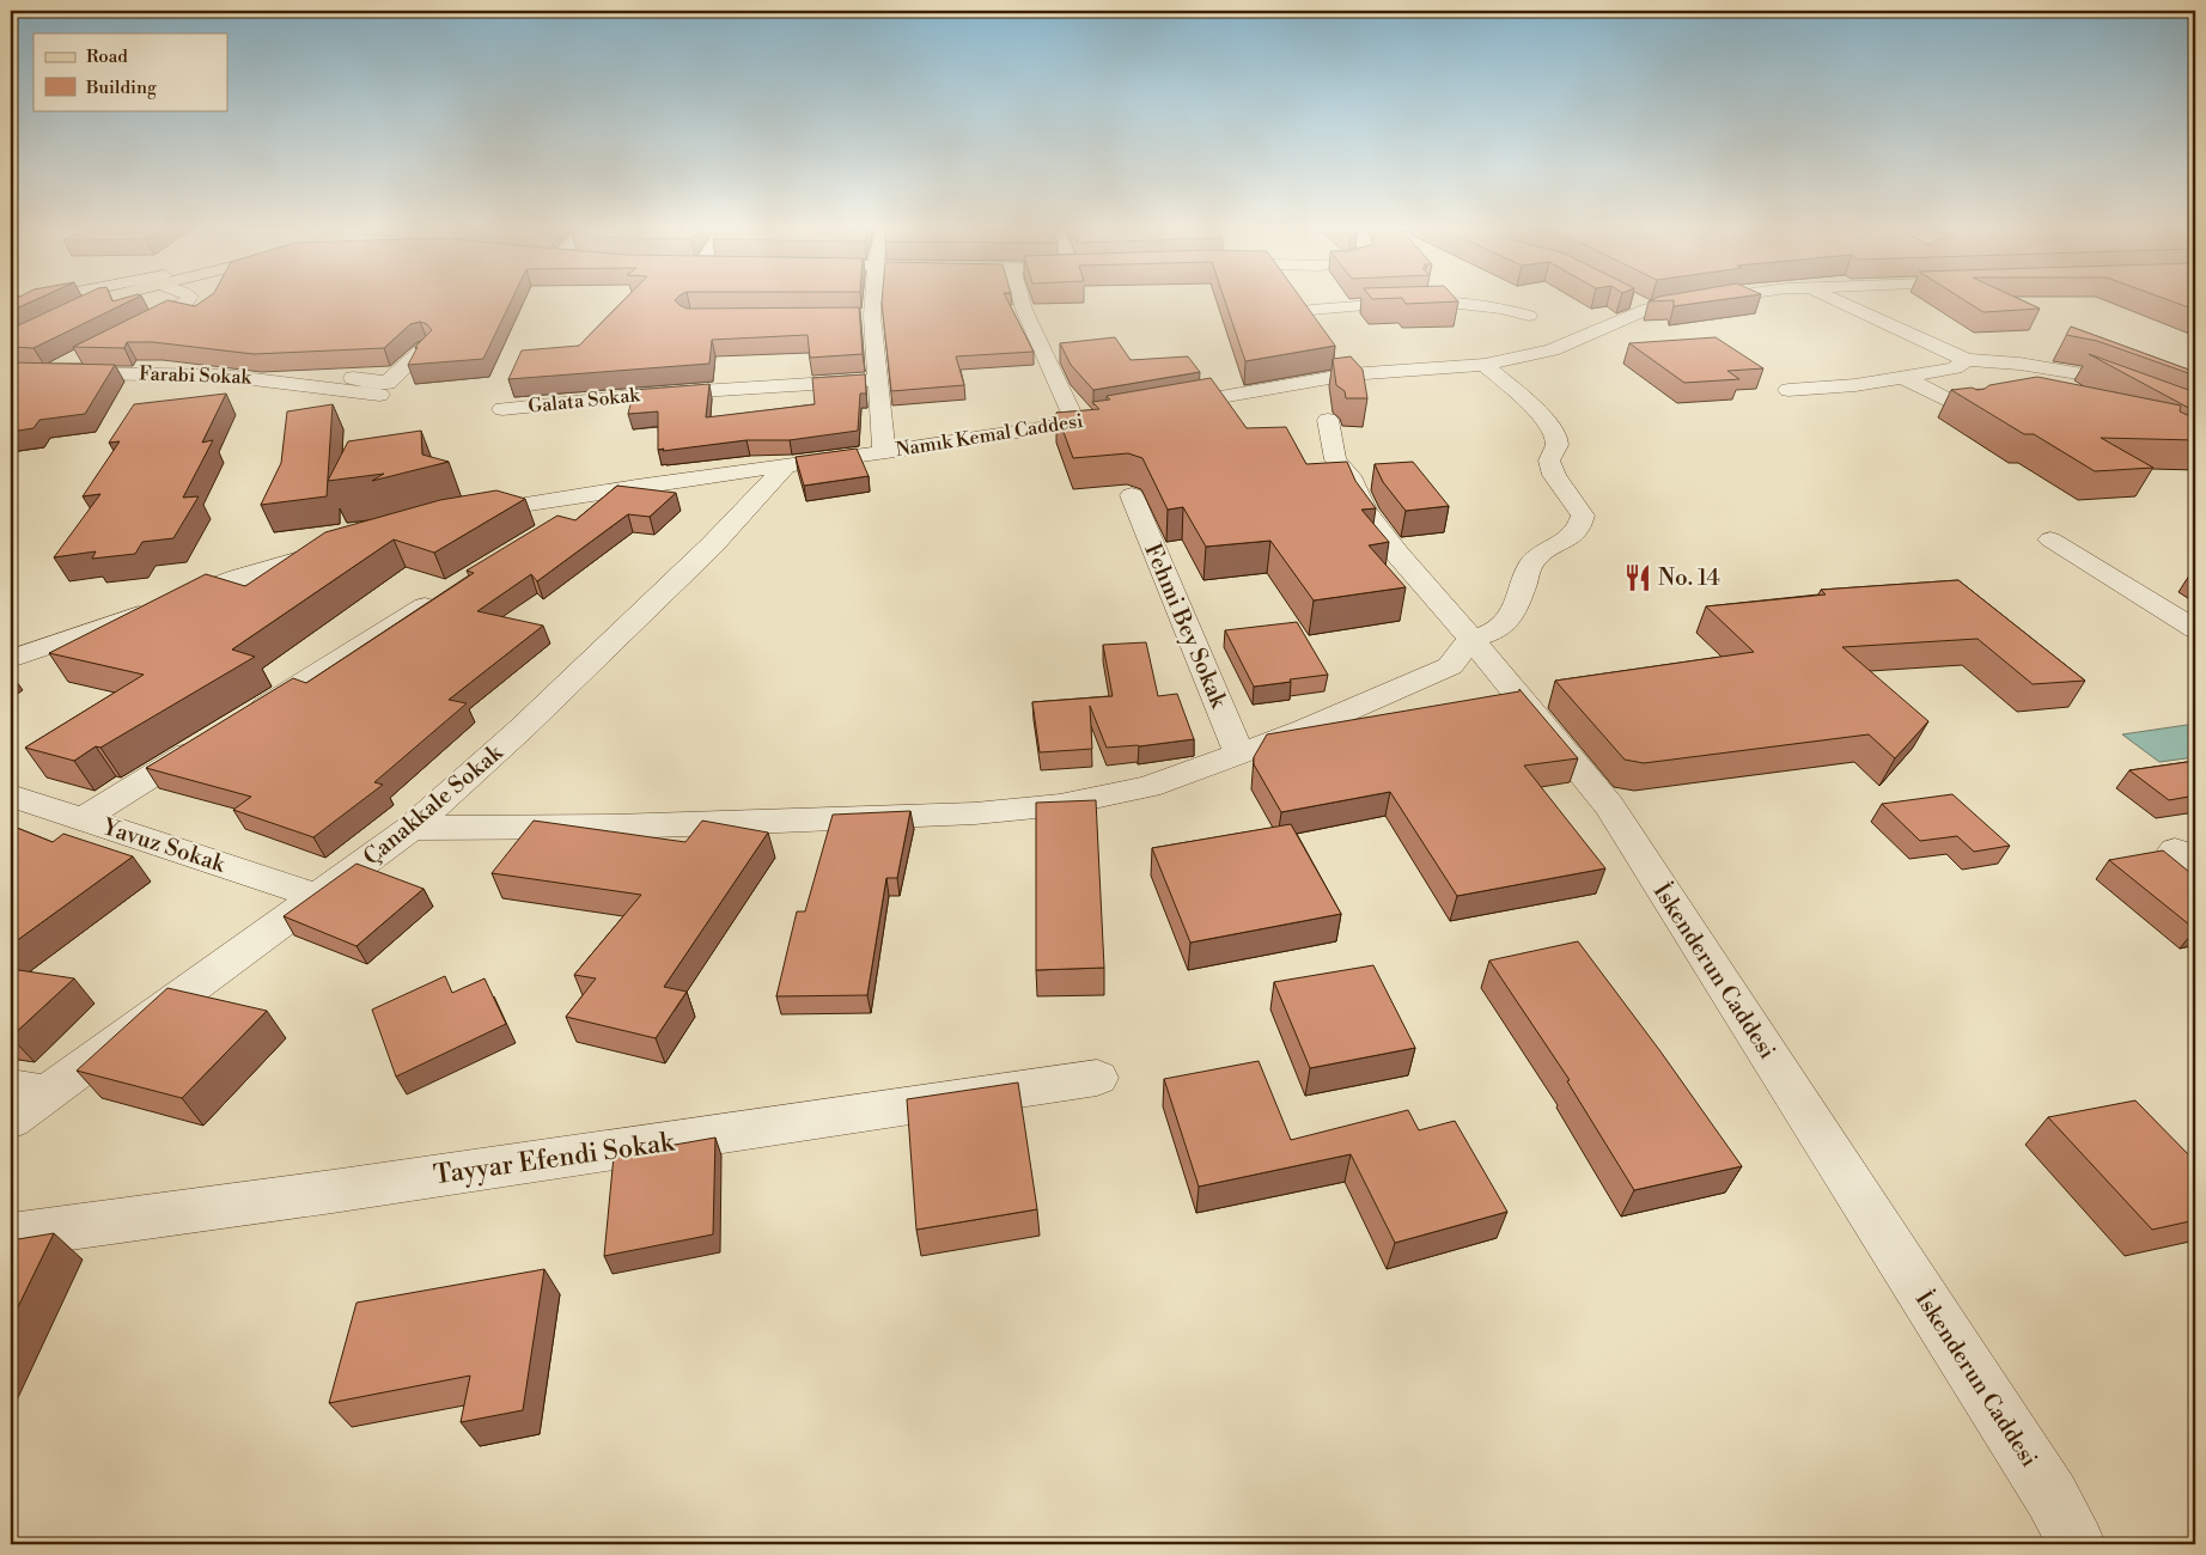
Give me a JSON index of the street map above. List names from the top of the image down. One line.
{"streets":{"street":["Farabi Sokak","Galata Sokak","Namık Kemal Caddesi","Fehmi Bey Sokak","Çanakkale Sokak","Yavuz Sokak","İskenderun Caddesi","Tayyar Efendi Sokak"]},"crossings":[["Namık Kemal Caddesi","Çanakkale Sokak"],["Çanakkale Sokak","Yavuz Sokak"]],"places":{"restaurant":["No. 14"]},"legend":["Road","Building"]}
